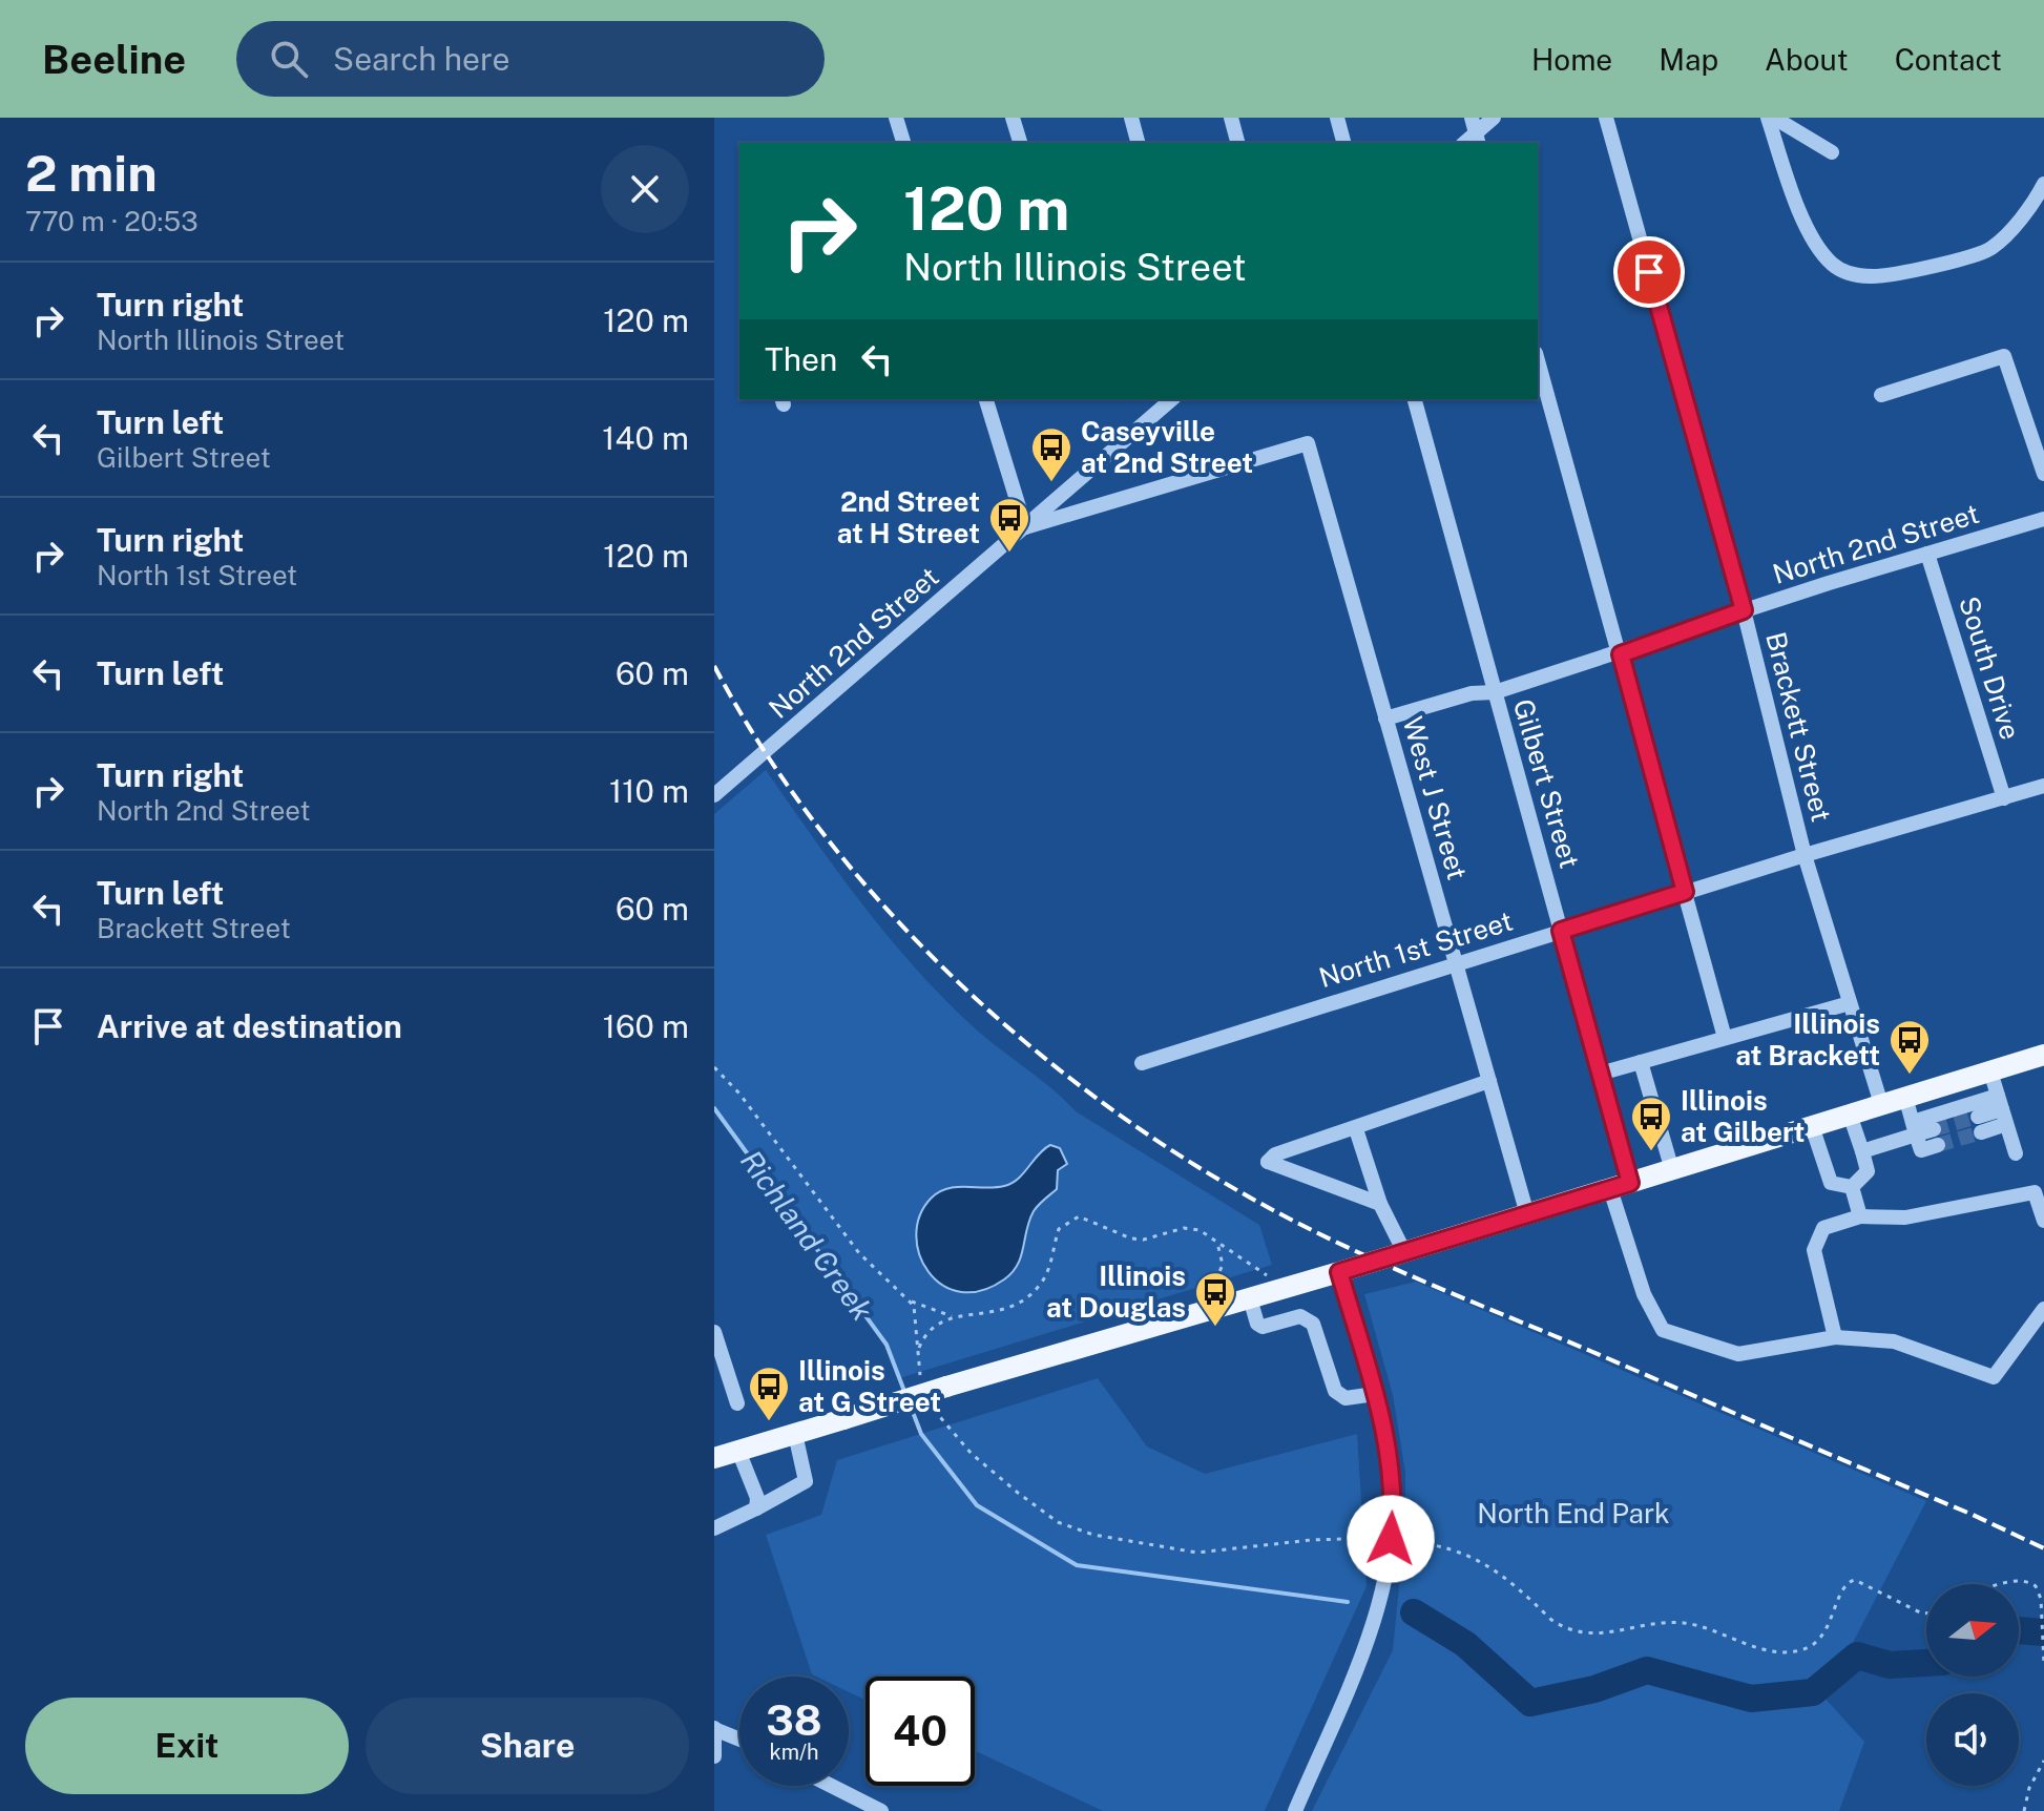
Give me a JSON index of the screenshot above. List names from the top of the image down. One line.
{"streets":{"street":["North 2nd Street","South Drive","Brackett Street","Gilbert Street","West J Street","North 1st Street"]},"crossings":[["North 2nd Street","South Drive"],["North 2nd Street","Brackett Street"],["North 2nd Street","Gilbert Street"],["North 2nd Street","West J Street"],["South Drive","North 1st Street"],["Brackett Street","North 1st Street"],["Gilbert Street","North 1st Street"],["West J Street","North 1st Street"]],"water":["Richland Creek"],"parks":["North End Park"],"places":{"bus stop":["Caseyville at 2nd Street","2nd Street at H Street","Illinois at Brackett","Illinois at Gilbert","Illinois at Douglas","Illinois at G Street"]},"north":"right","page":{"header":"Beeline","search":"Search here","nav":["Home","Map","About","Contact"],"heading":["2 min","770 m · 20:53"],"turn":["120 m","North Illinois Street"],"list":[{"name":"Turn right","note":"North Illinois Street","value":"120 m"},{"name":"Turn left","note":"Gilbert Street","value":"140 m"},{"name":"Turn right","note":"North 1st Street","value":"120 m"},{"name":"Turn left","value":"60 m"},{"name":"Turn right","note":"North 2nd Street","value":"110 m"},{"name":"Turn left","note":"Brackett Street","value":"60 m"},{"name":"Arrive at destination","value":"160 m"}],"then":"Then","speed":"38 km/h","limit":"40","buttons":["Exit","Share"]}}
